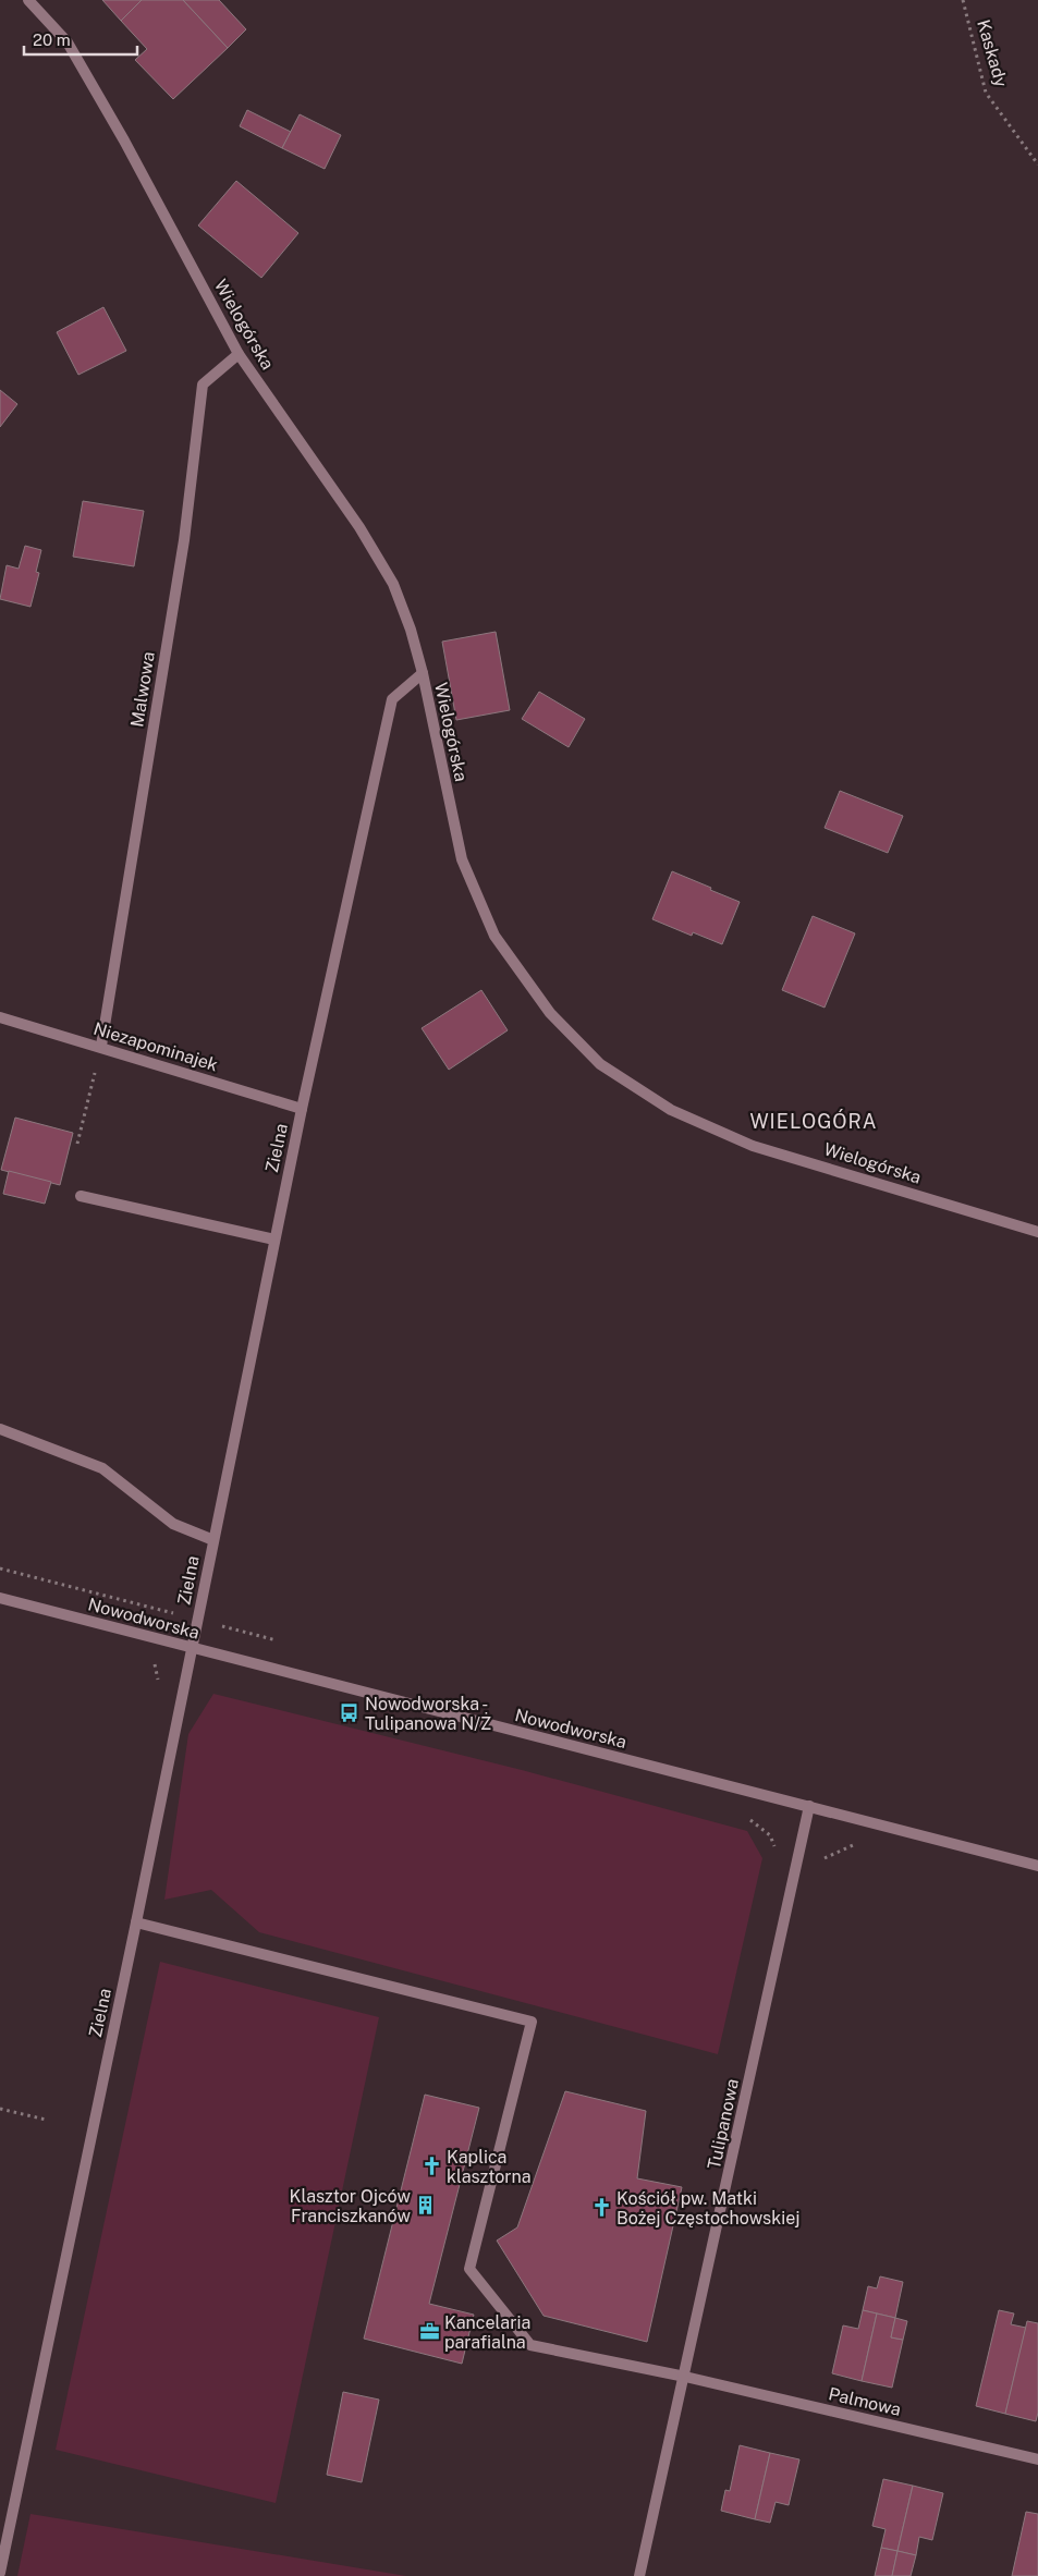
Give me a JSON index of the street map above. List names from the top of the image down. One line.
{"streets":{"street":["Wielogórska","Malwowa","Niezapominajek","Zielna","Nowodworska","Tulipanowa","Palmowa"],"path":["Kaskady"]},"crossings":[["Wielogórska","Malwowa"],["Wielogórska","Zielna"],["Malwowa","Niezapominajek"],["Niezapominajek","Zielna"],["Zielna","Nowodworska"],["Zielna","Palmowa"],["Nowodworska","Tulipanowa"],["Tulipanowa","Palmowa"]],"districts":["WIELOGÓRA"],"places":{"bus stop":["Nowodworska - Tulipanowa N/Ż"],"church":["Kaplica klasztorna","Kościół pw. Matki Bożej Częstochowskiej"],"building":["Klasztor Ojców Franciszkanów"],"office":["Kancelaria parafialna"]},"scale_bar":"20 m"}
